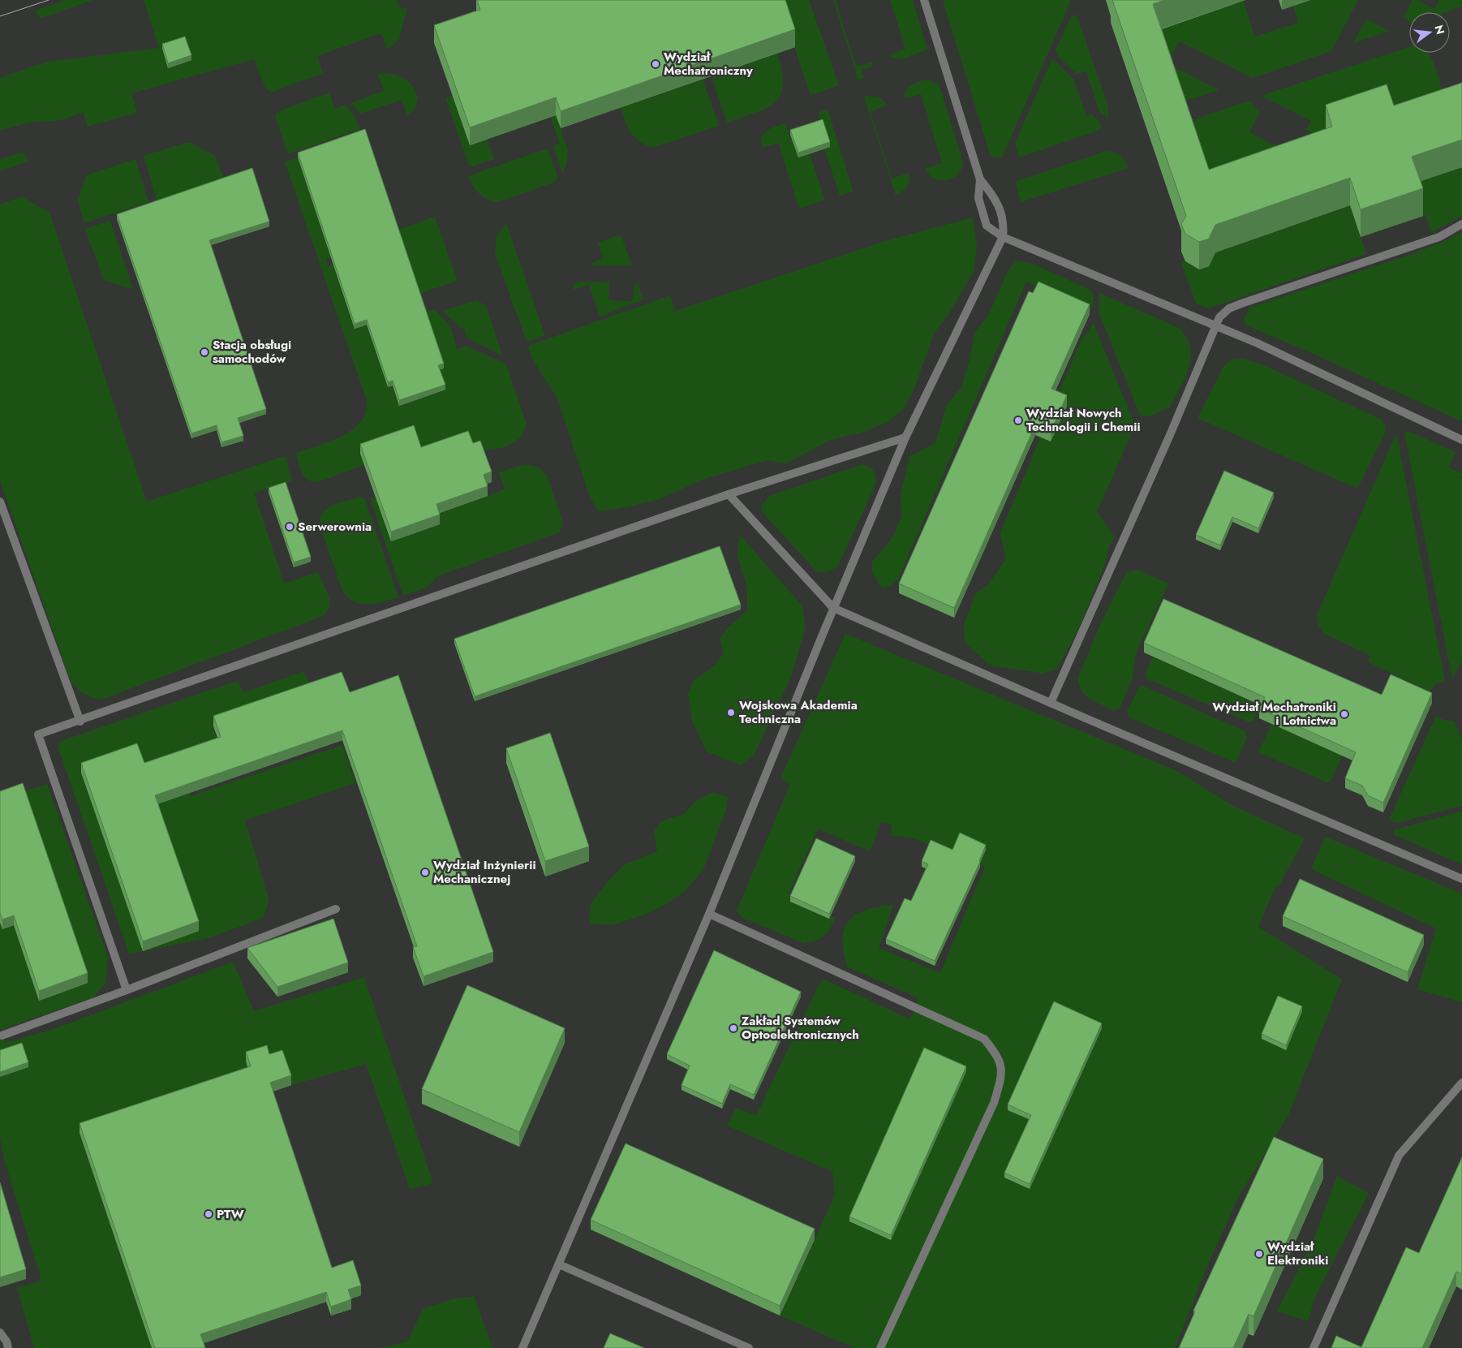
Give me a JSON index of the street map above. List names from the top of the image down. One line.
{"places":["Wydział Mechatroniczny","Stacja obsługi samochodów","Wydział Nowych Technologii i Chemii","Serwerownia","Wojskowa Akademia Techniczna","Wydział Mechatroniki i Lotnictwa","Wydział Inżynierii Mechanicznej","Zakład Systemów Optoelektronicznych","PTW","Wydział Elektroniki"],"north":"right"}
